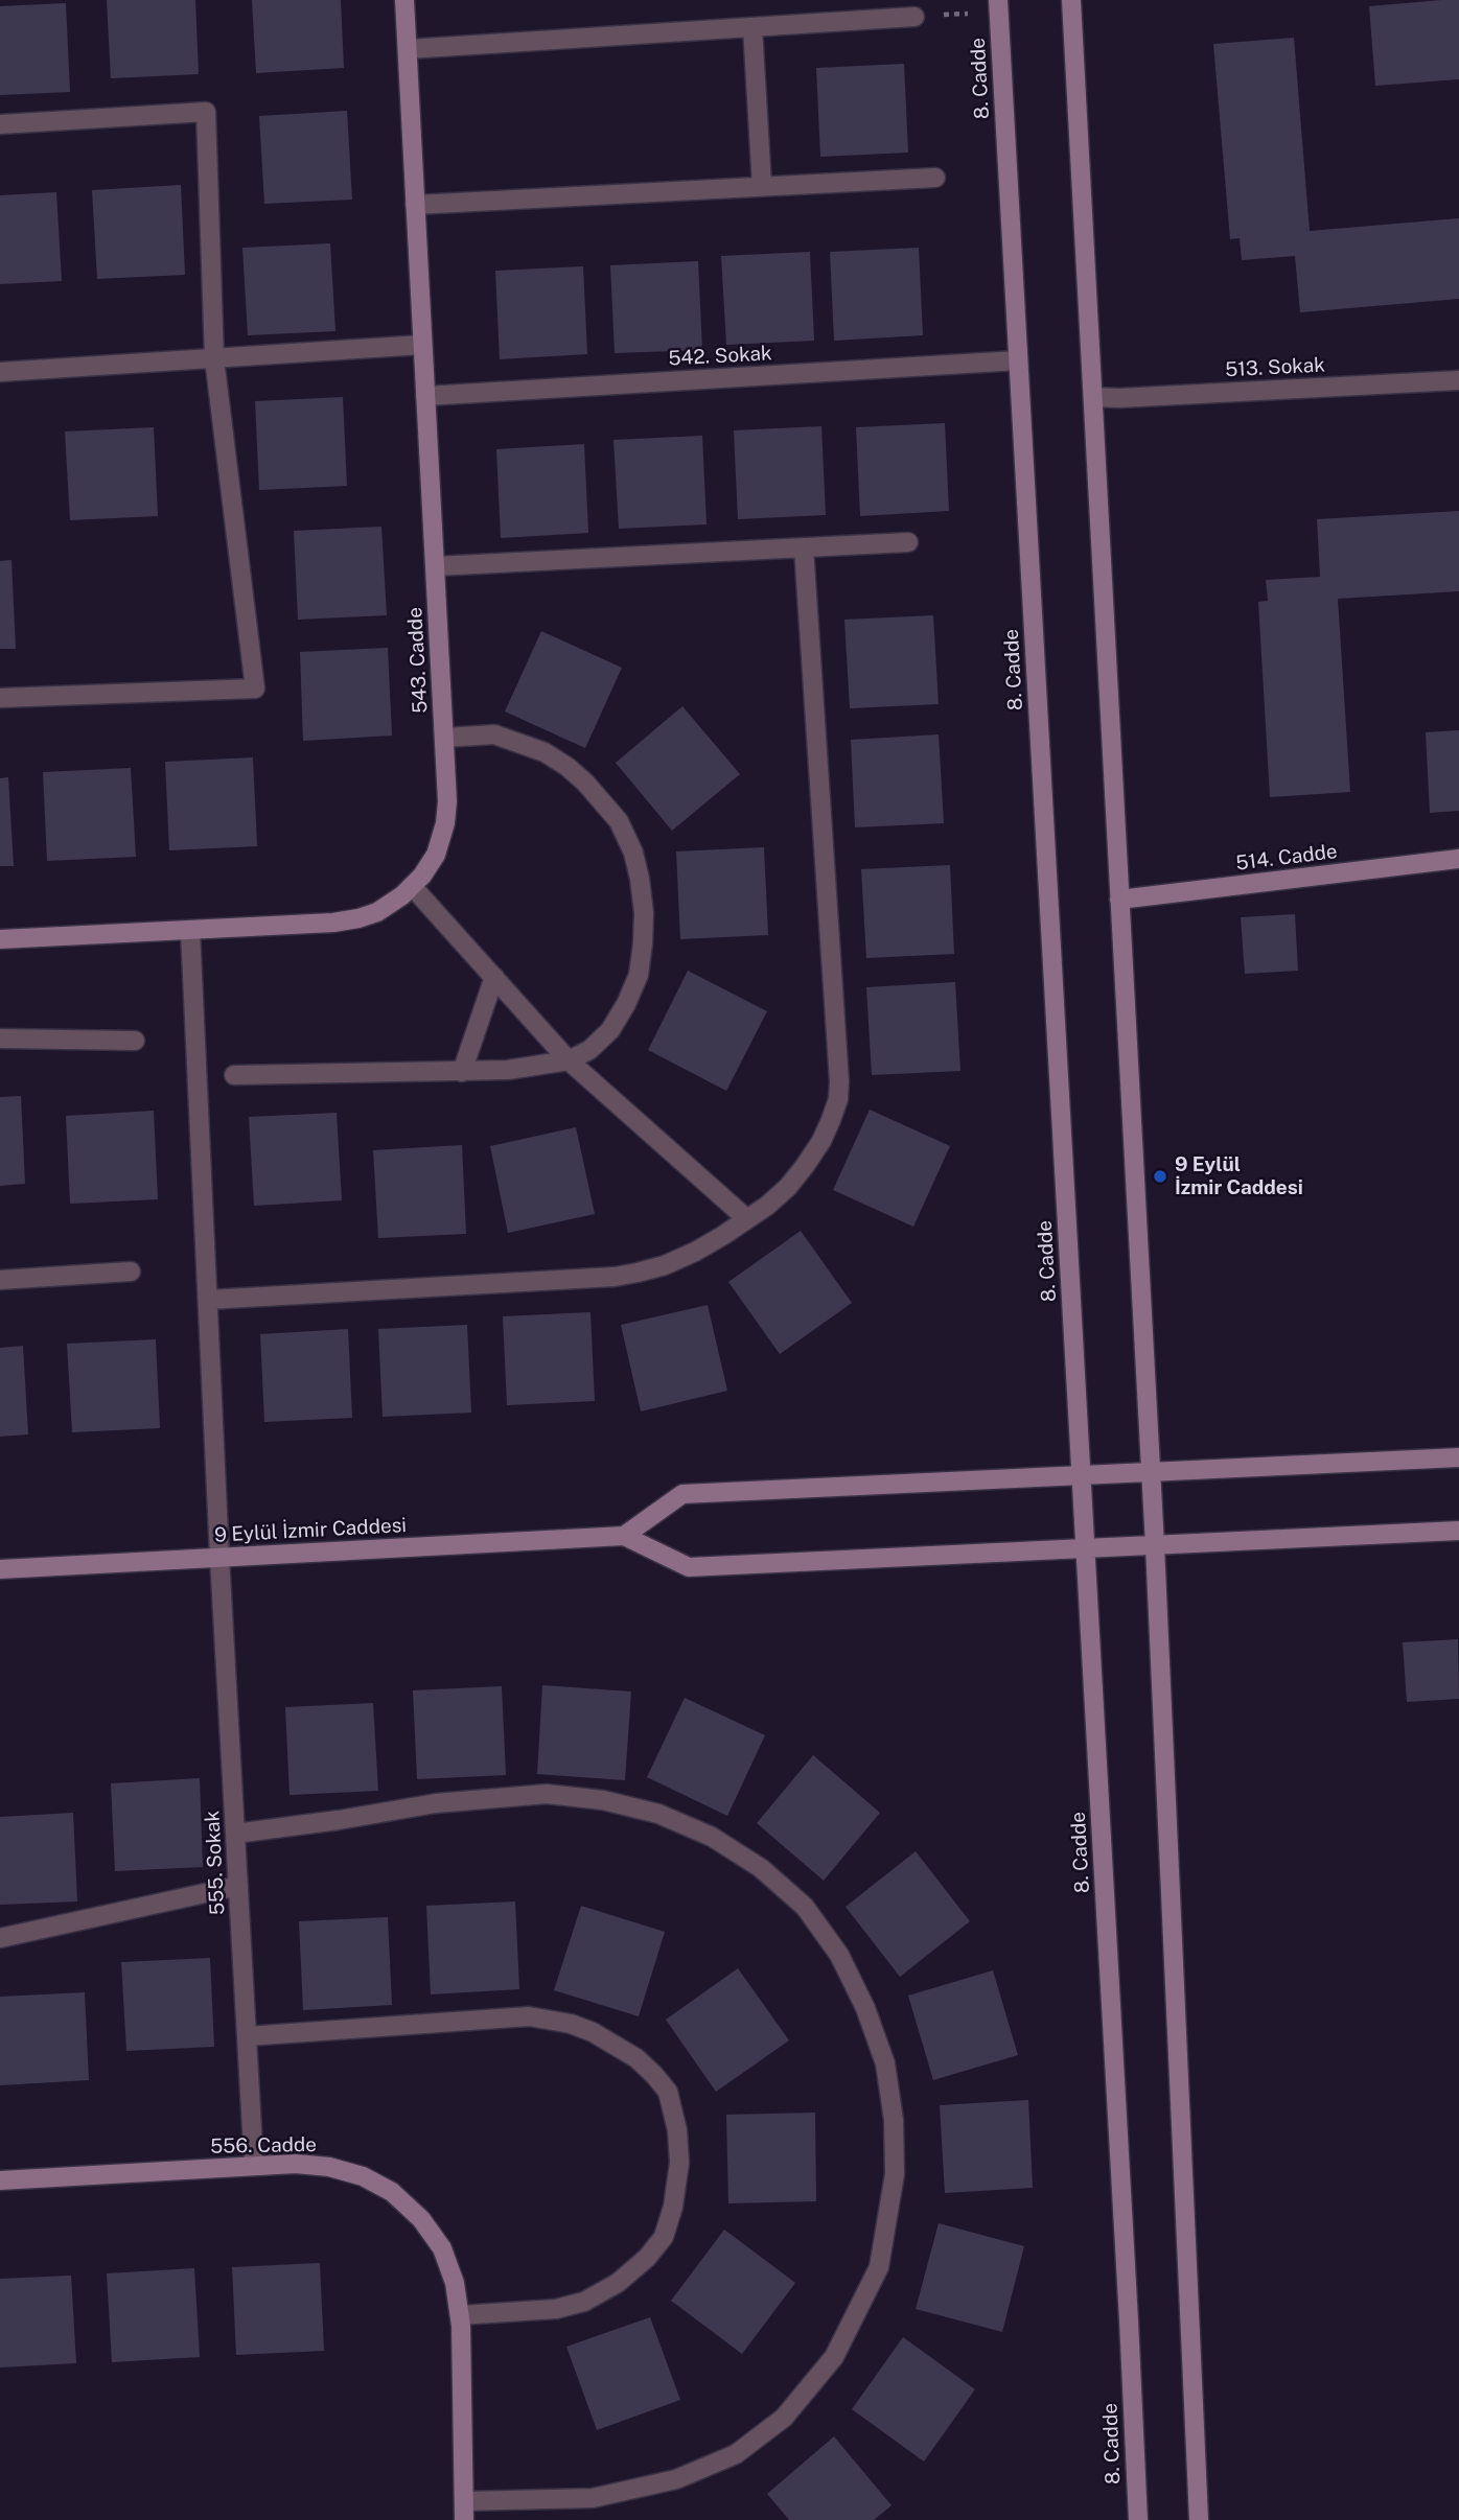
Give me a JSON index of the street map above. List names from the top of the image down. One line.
{"streets":{"main road":["8. Cadde","543. Cadde","514. Cadde","9 Eylül İzmir Caddesi","556. Cadde"],"street":["542. Sokak","513. Sokak","555. Sokak"]},"crossings":[["8. Cadde","542. Sokak"],["8. Cadde","9 Eylül İzmir Caddesi"],["542. Sokak","543. Cadde"],["543. Cadde","555. Sokak"],["9 Eylül İzmir Caddesi","555. Sokak"],["555. Sokak","556. Cadde"]],"places":["9 Eylül İzmir Caddesi"]}
